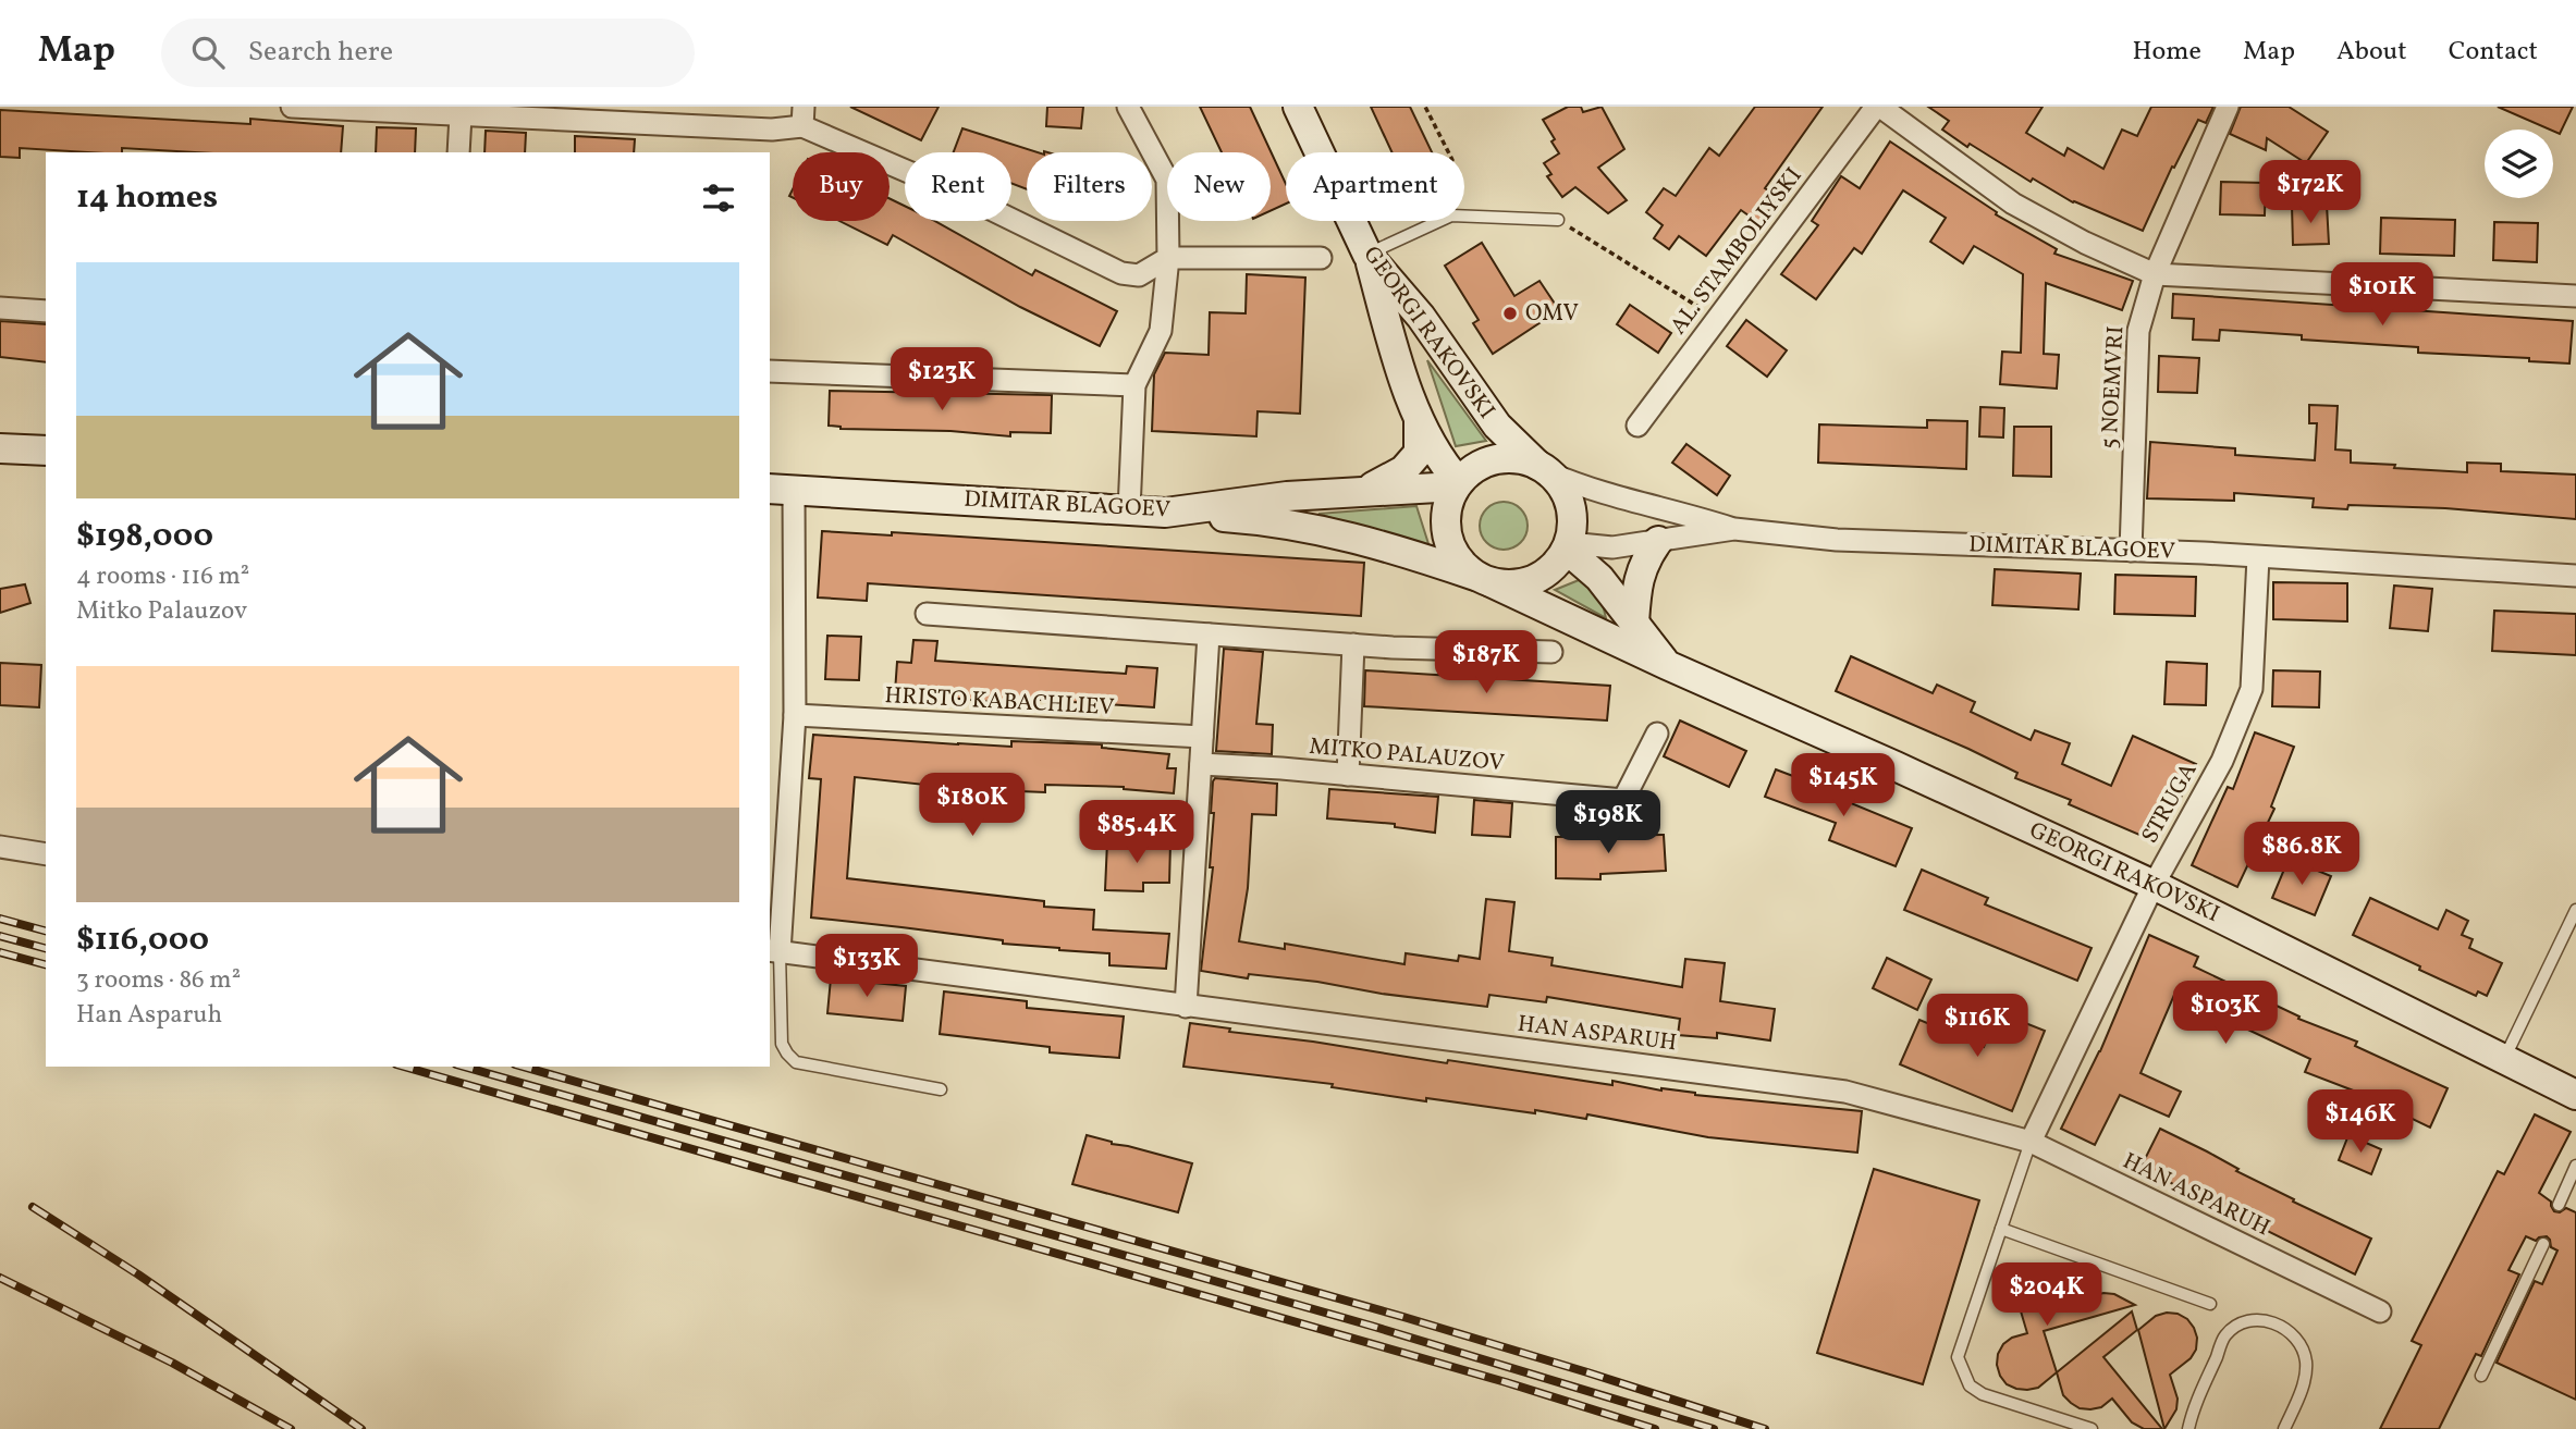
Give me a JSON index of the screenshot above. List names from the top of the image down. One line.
{"streets":{"street":["AL. STAMBOLIYSKI","GEORGI RAKOVSKI","5 NOEMVRI","DIMITAR BLAGOEV","HRISTO KABACHLIEV","MITKO PALAUZOV","STRUGA","HAN ASPARUH"]},"crossings":[["GEORGI RAKOVSKI","DIMITAR BLAGOEV"],["GEORGI RAKOVSKI","STRUGA"],["5 NOEMVRI","DIMITAR BLAGOEV"],["DIMITAR BLAGOEV","STRUGA"],["STRUGA","HAN ASPARUH"]],"places":["OMV"],"page":{"header":"Map","search":"Search here","nav":["Home","Map","About","Contact"],"chip":["Buy","Rent","Filters","New","Apartment"],"heading":"14 homes","price":["$172K","$101K","$123K","$187K","$145K","$180K","$198K","$85.4K","$86.8K","$133K","$103K","$116K","$146K","$204K"],"list":[{"name":"$198,000","note":"4 rooms · 116 m² · Mitko Palauzov"},{"name":"$116,000","note":"3 rooms · 86 m² · Han Asparuh"}]}}
